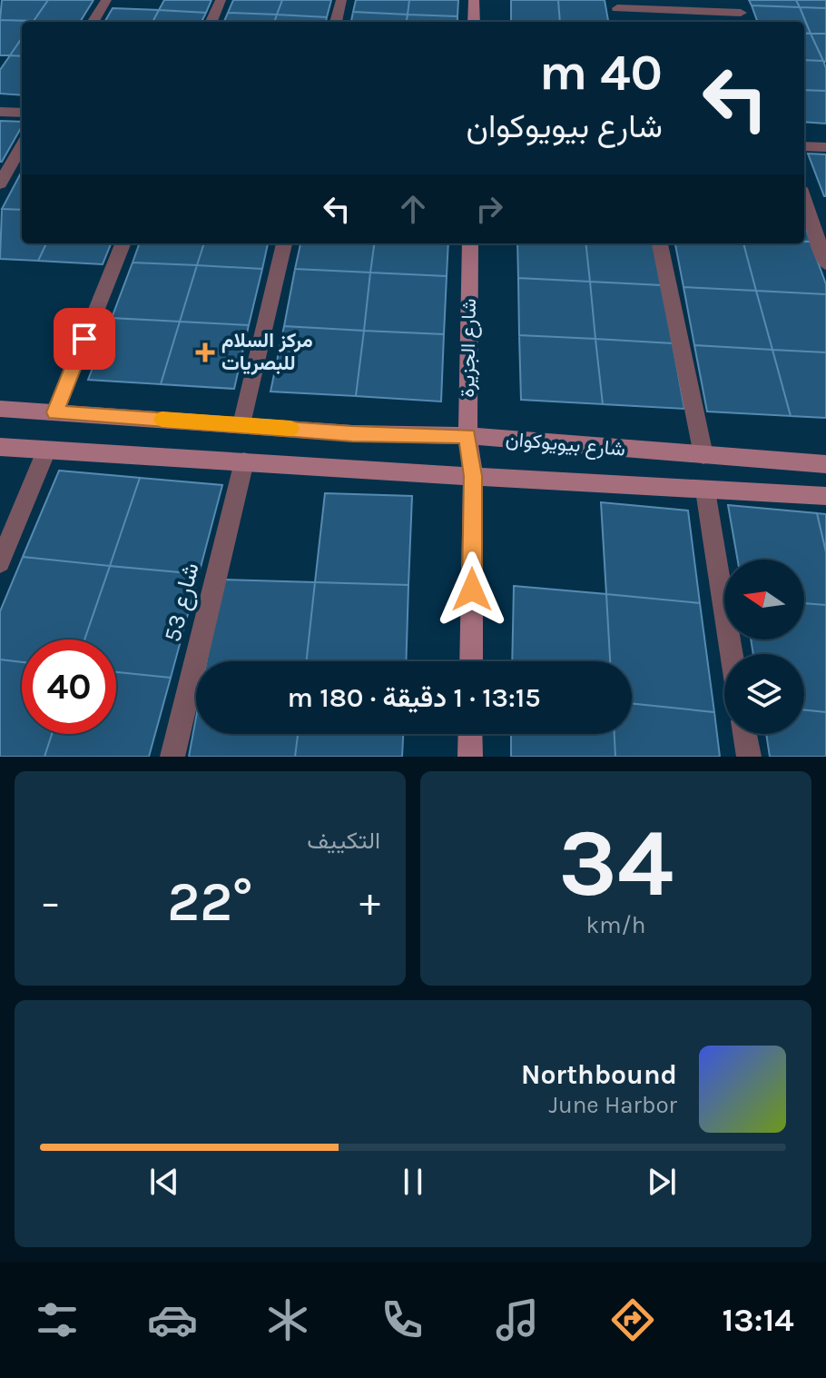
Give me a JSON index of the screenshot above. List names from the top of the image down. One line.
{"streets":{"main road":["شارع الجزيرة","شارع بيويوكوان"],"street":["شارع 53"]},"crossings":[["شارع الجزيرة","شارع بيويوكوان"],["شارع بيويوكوان","شارع 53"]],"places":{"health":["مركز السلام للبصريات"]},"north":"left","page":{"turn":["40 m","شارع بيويوكوان"],"limit":"40","trip":"13:15 · 1 دقيقة · 180 m","tile":[["34","km/h"],"التكييف"],"heat":["−","22°","+"],"song":["Northbound","June Harbor"],"tabs":"13:14"}}
